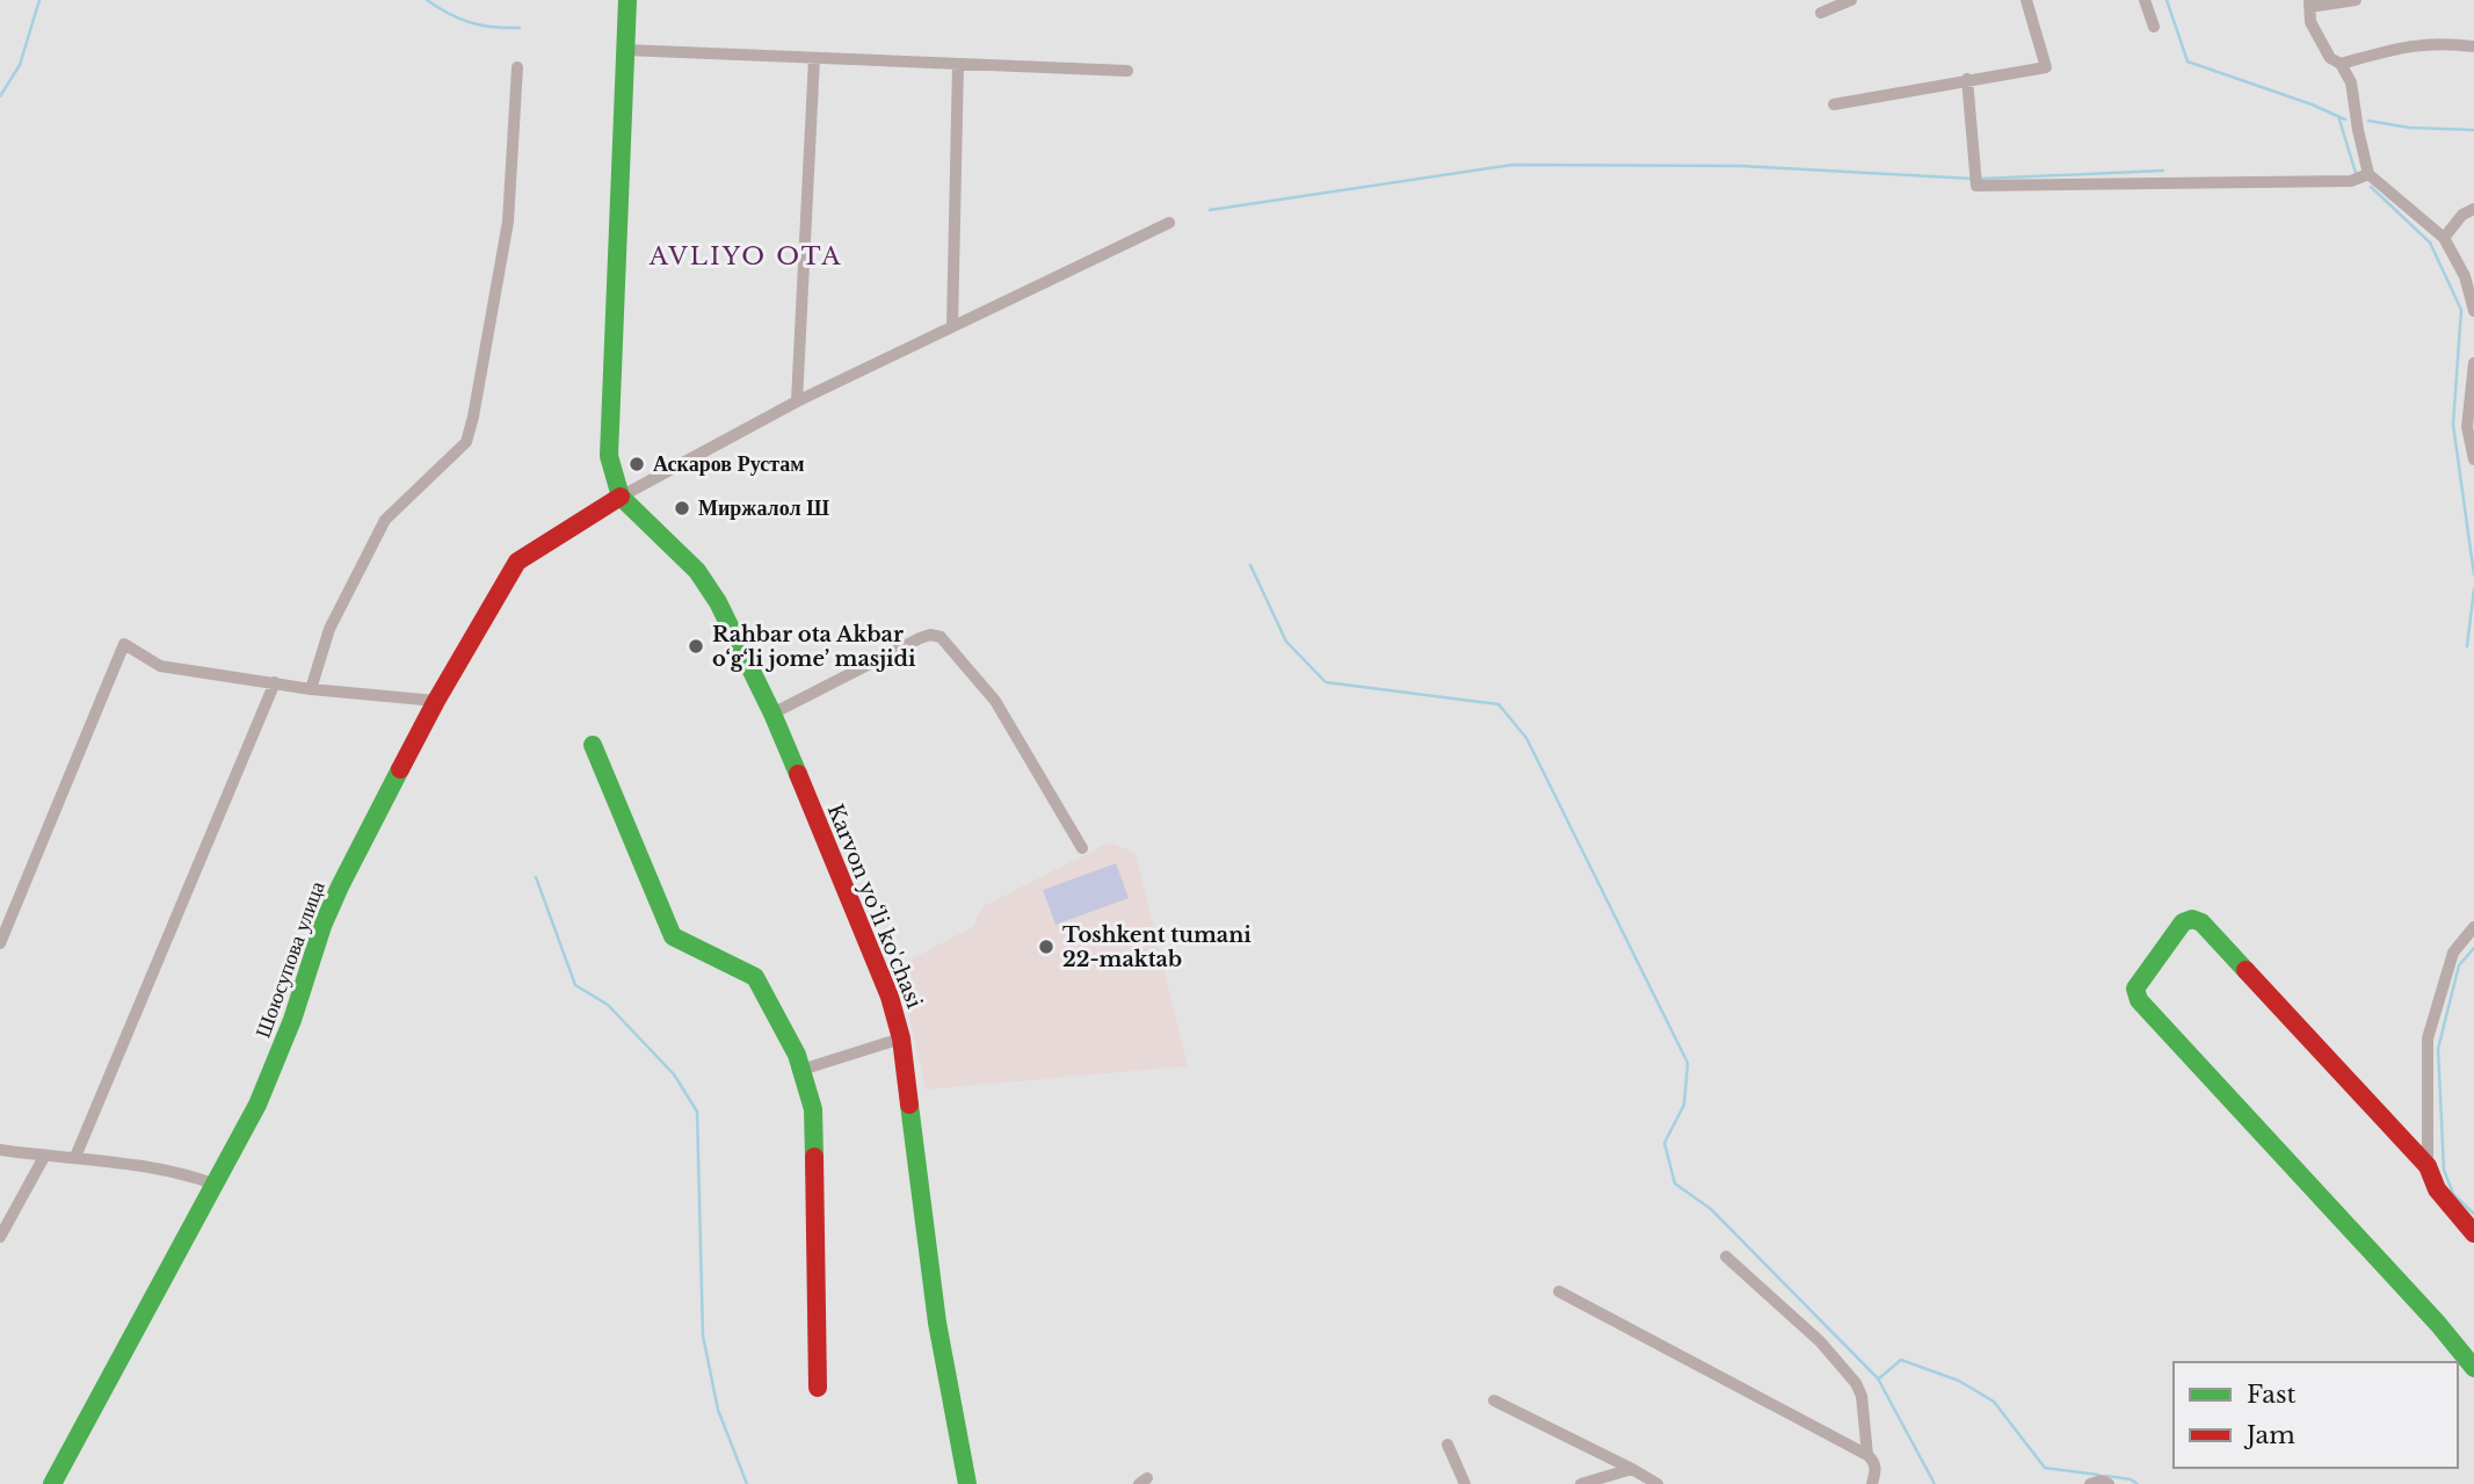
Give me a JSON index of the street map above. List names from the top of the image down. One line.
{"streets":{"street":["Karvon yo‘li ko'chasi","Шоюсупова улица"]},"crossings":[["Karvon yo‘li ko'chasi","Шоюсупова улица"]],"districts":["AVLIYO OTA"],"places":["Аскаров Рустам","Миржалол Ш","Rahbar ota Akbar o‘g‘li jome’ masjidi","Toshkent tumani 22-maktab"],"legend":["Fast","Jam"]}
